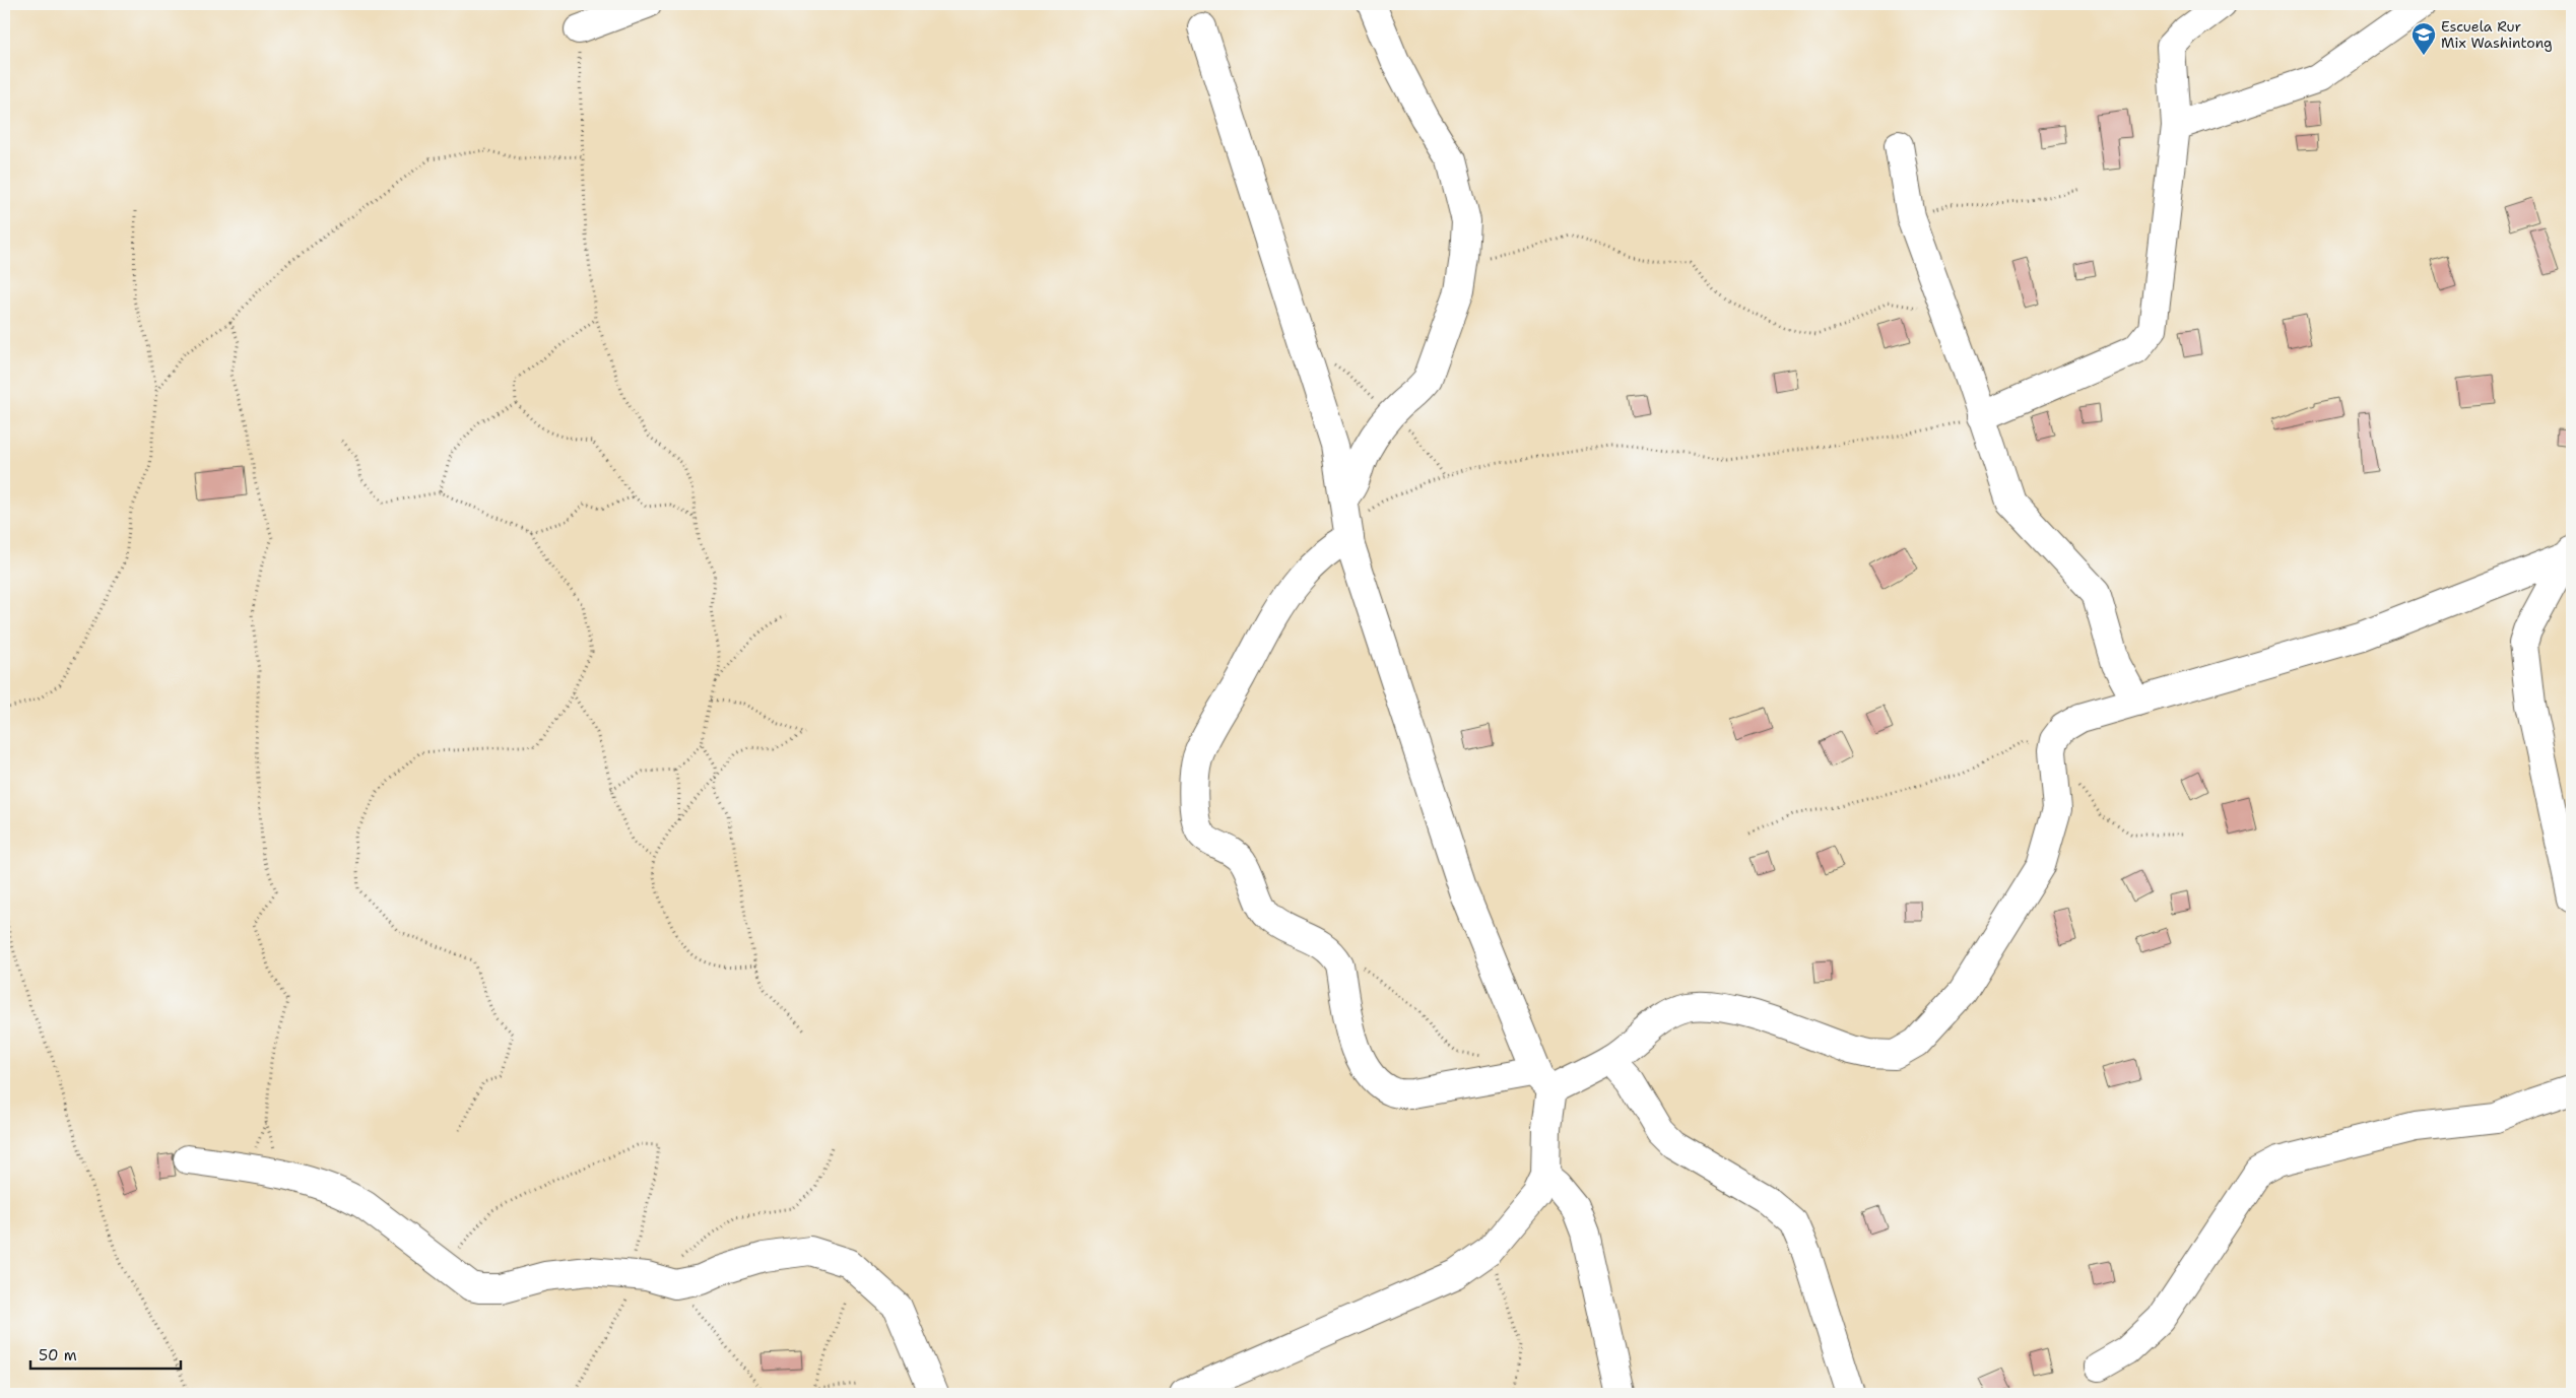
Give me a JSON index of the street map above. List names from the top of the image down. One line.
{"places":{"school or university":["Escuela Rur Mix Washintong"]},"scale_bar":"50 m"}
